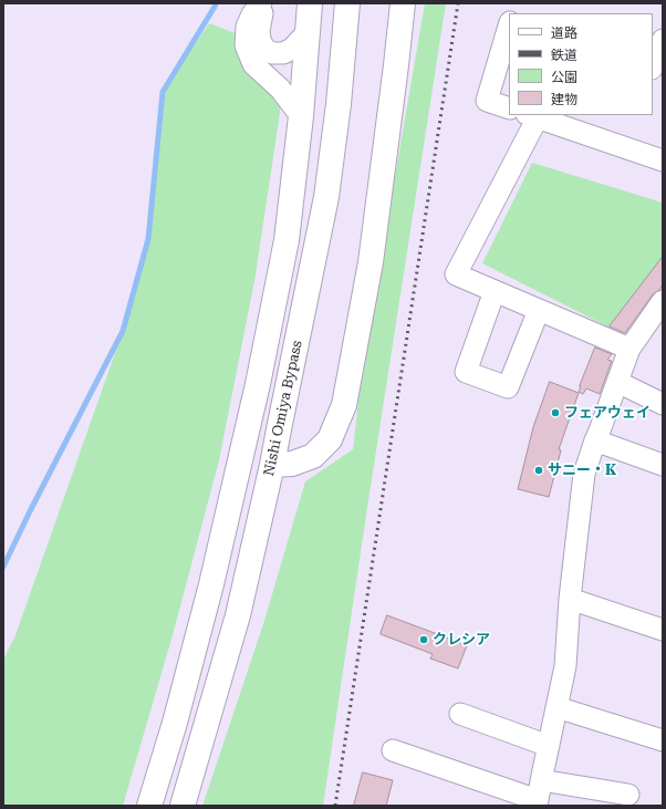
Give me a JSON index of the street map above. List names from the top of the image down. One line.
{"streets":{"highway":["Nishi Omiya Bypass"]},"places":["フェアウェイ","サニー・K","クレシア"],"legend":["道路","鉄道","公園","建物"]}
